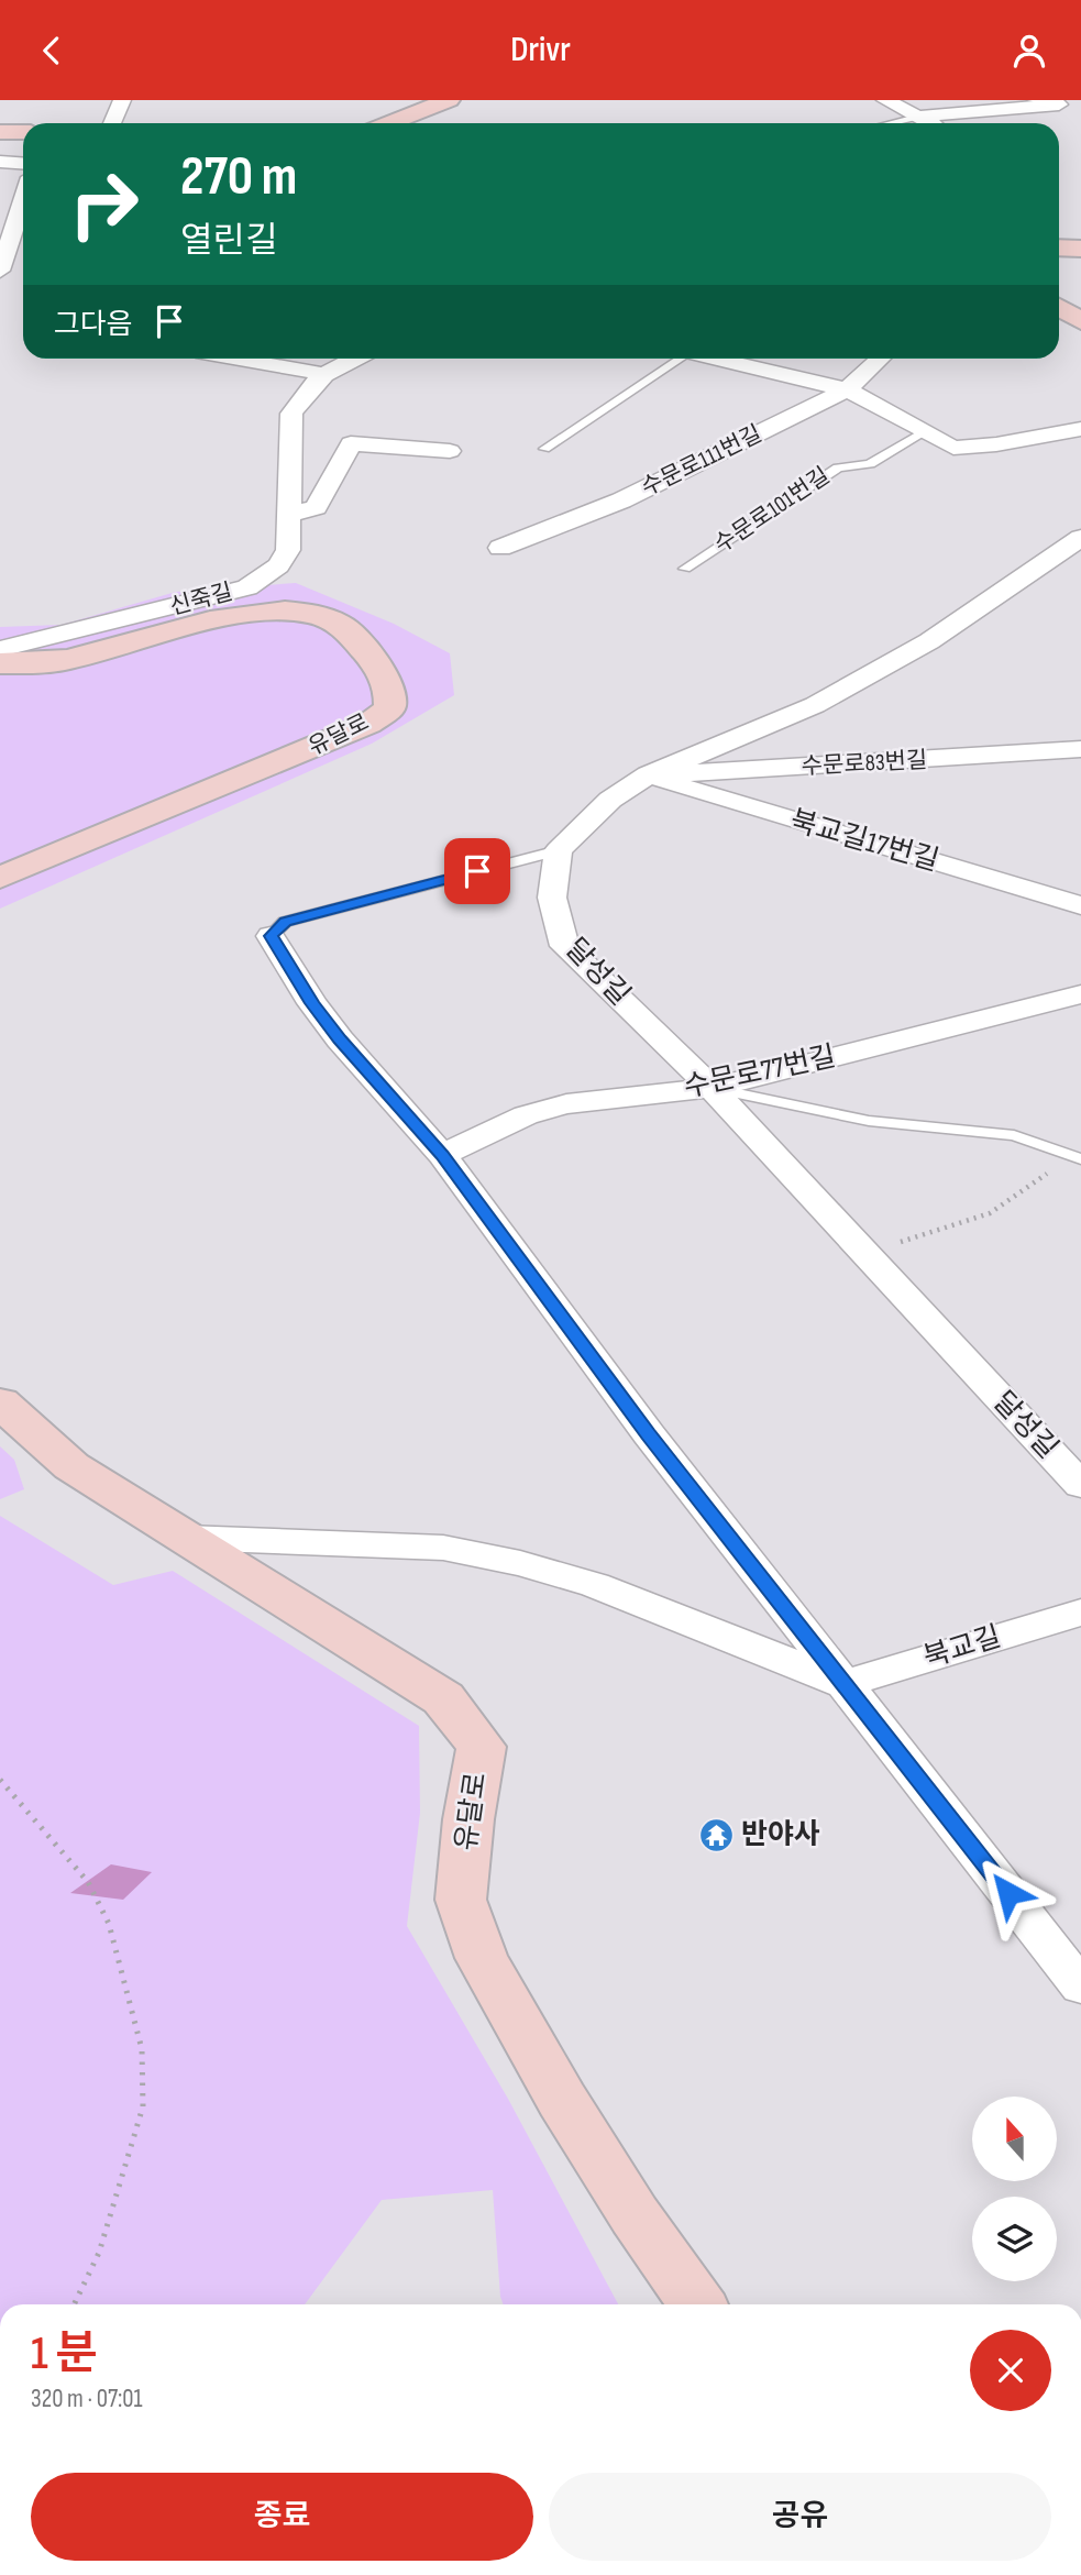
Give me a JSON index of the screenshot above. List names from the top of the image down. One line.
{"streets":{"street":["수문로111번길","신죽길","유달로","수문로83번길","북교길17번길","달성길","수문로77번길","북교길"],"lane":["수문로101번길"]},"crossings":[["수문로83번길","북교길17번길"],["달성길","수문로77번길"]],"places":{"temple":["반야사"]},"north":"top","page":{"header":"Drivr","turn":["270 m","열린길"],"then":"그다음","heading":["1 분","320 m · 07:01"],"buttons":["종료","공유"]}}
